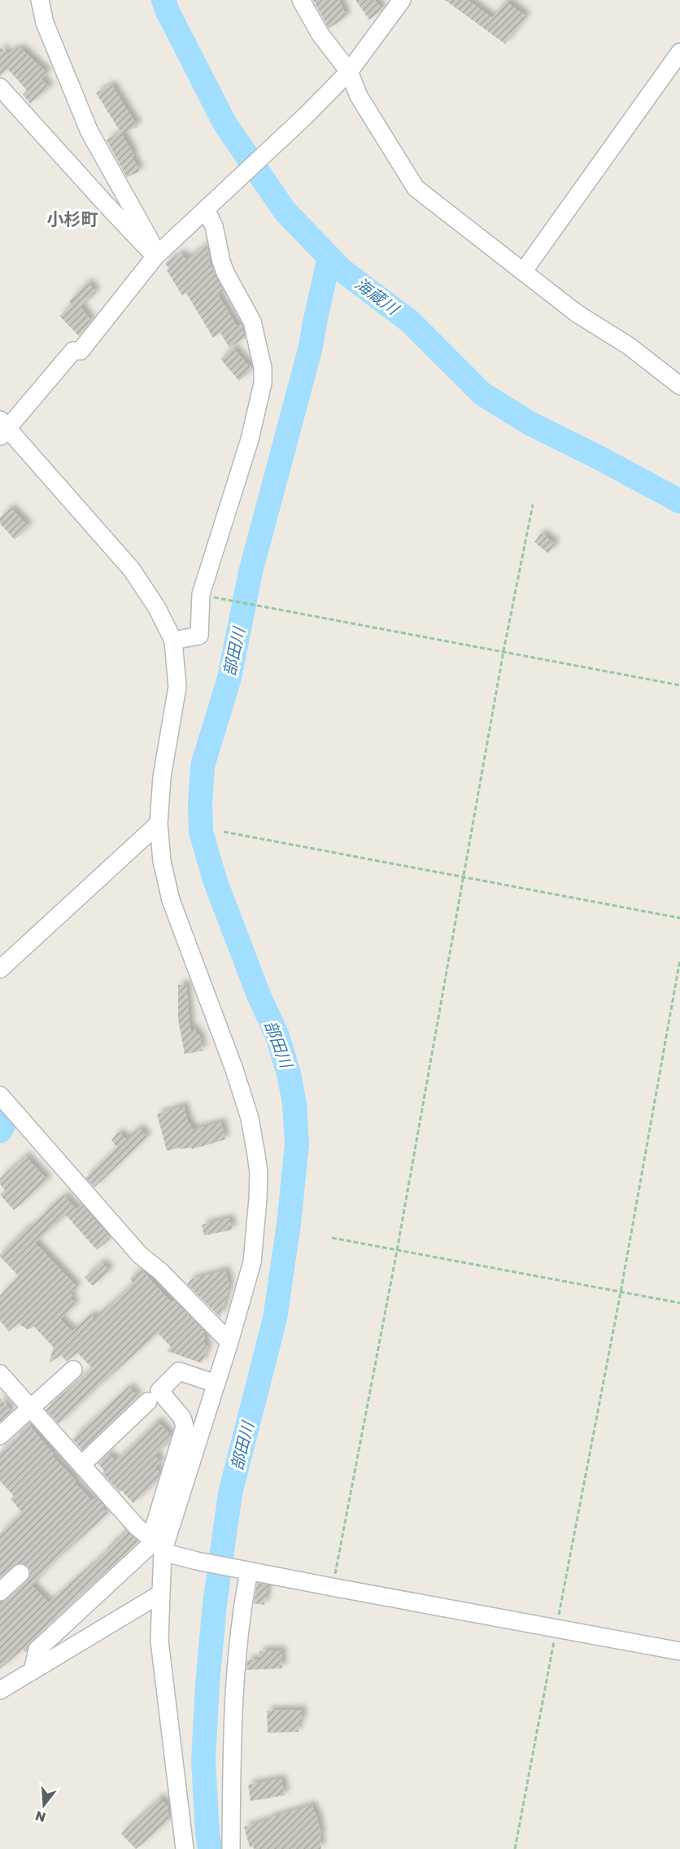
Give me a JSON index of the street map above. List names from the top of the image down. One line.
{"districts":["小杉町"],"water":["海蔵川","部田川"],"north":"bottom"}
